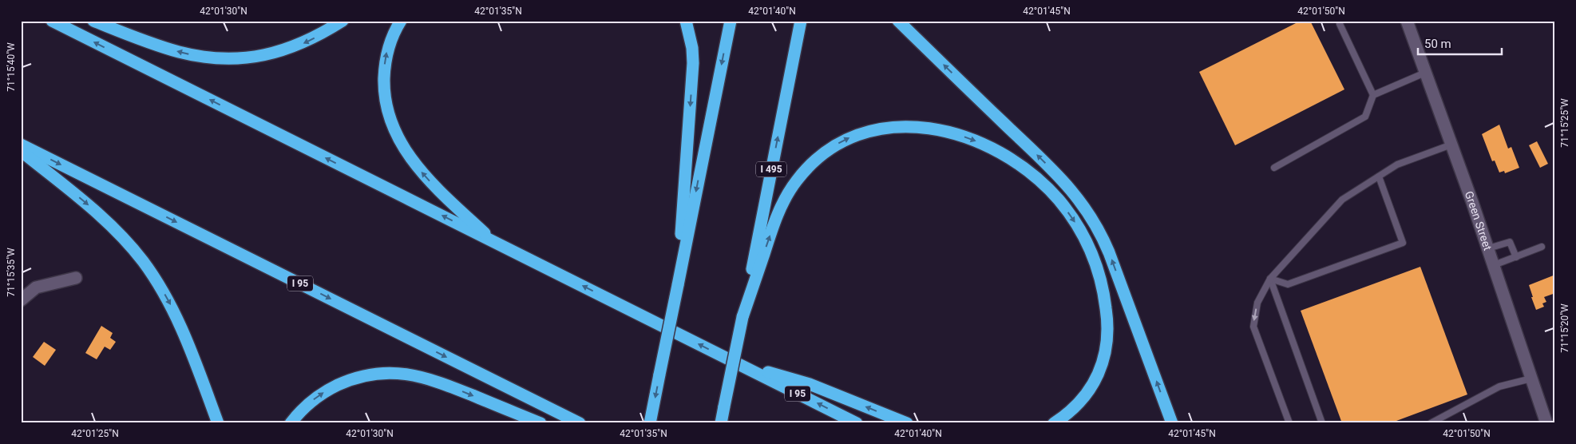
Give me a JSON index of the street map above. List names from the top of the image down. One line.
{"streets":{"highway":["I 495","I 95"],"main road":["Green Street"]},"scale_bar":"50 m","coordinates":["42°01'30\"N","42°01'35\"N","42°01'40\"N","42°01'45\"N","42°01'50\"N","71°15'40\"W","71°15'25\"W","71°15'35\"W","71°15'20\"W","42°01'25\"N"]}
